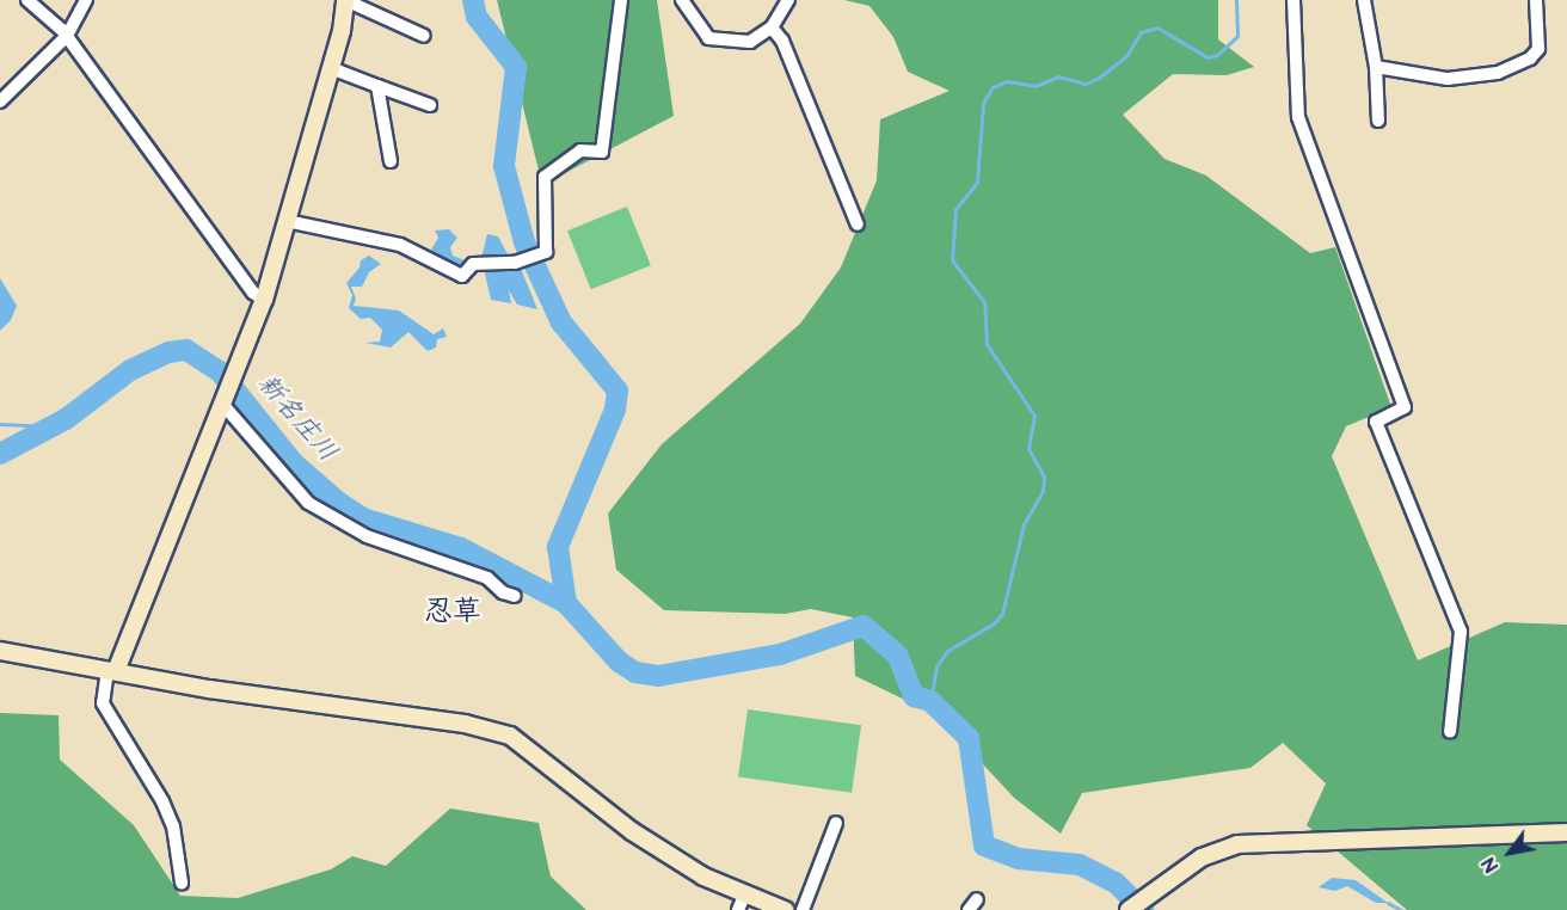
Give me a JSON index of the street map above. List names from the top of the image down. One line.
{"districts":["忍草"],"water":["新名庄川"],"north":"bottom left"}
